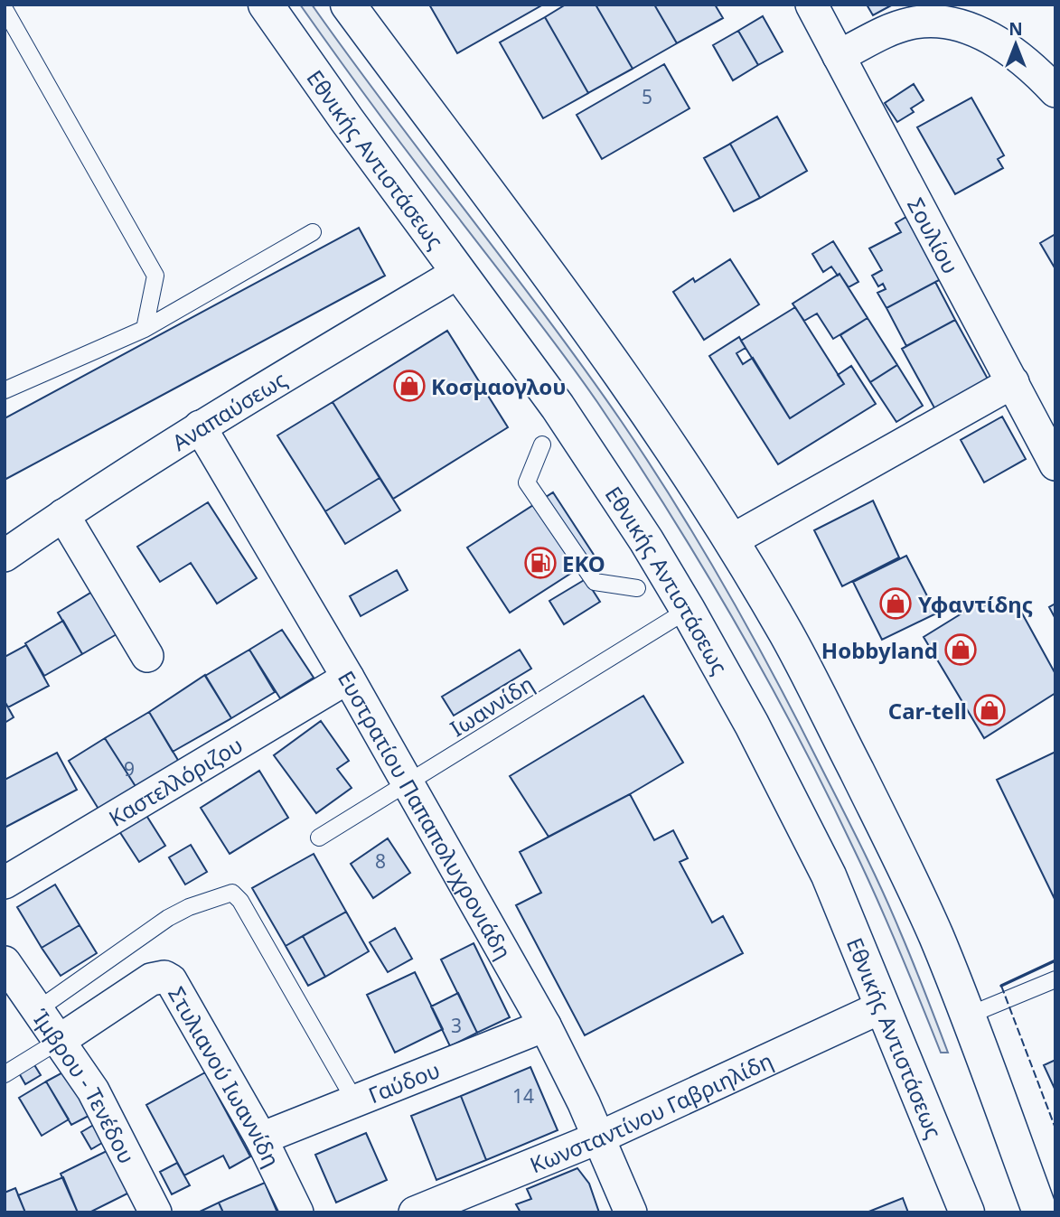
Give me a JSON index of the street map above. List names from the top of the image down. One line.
{"streets":{"main road":["Εθνικής Αντιστάσεως"],"street":["Σουλίου","Αναπαύσεως","Καστελλόριζου","Ευστρατίου Παπαπολυχρονιάδη","Στυλιανού Ιωαννίδη","Γαύδου","Ίμβρου - Τενέδου","Κωνσταντίνου Γαβριηλίδη"],"lane":["Ιωαννίδη"]},"crossings":[["Εθνικής Αντιστάσεως","Αναπαύσεως"],["Εθνικής Αντιστάσεως","Ιωαννίδη"],["Εθνικής Αντιστάσεως","Κωνσταντίνου Γαβριηλίδη"],["Αναπαύσεως","Ευστρατίου Παπαπολυχρονιάδη"],["Ιωαννίδη","Ευστρατίου Παπαπολυχρονιάδη"],["Καστελλόριζου","Ευστρατίου Παπαπολυχρονιάδη"],["Ευστρατίου Παπαπολυχρονιάδη","Γαύδου"],["Ευστρατίου Παπαπολυχρονιάδη","Κωνσταντίνου Γαβριηλίδη"],["Στυλιανού Ιωαννίδη","Γαύδου"],["Στυλιανού Ιωαννίδη","Ίμβρου - Τενέδου"]],"places":{"shop":["Κοσμαογλου","Υφαντίδης","Hobbyland","Car-tell"],"fuel station":["ΕΚΟ"]},"house_numbers":["5","9","8","3","14"],"north":"top"}
